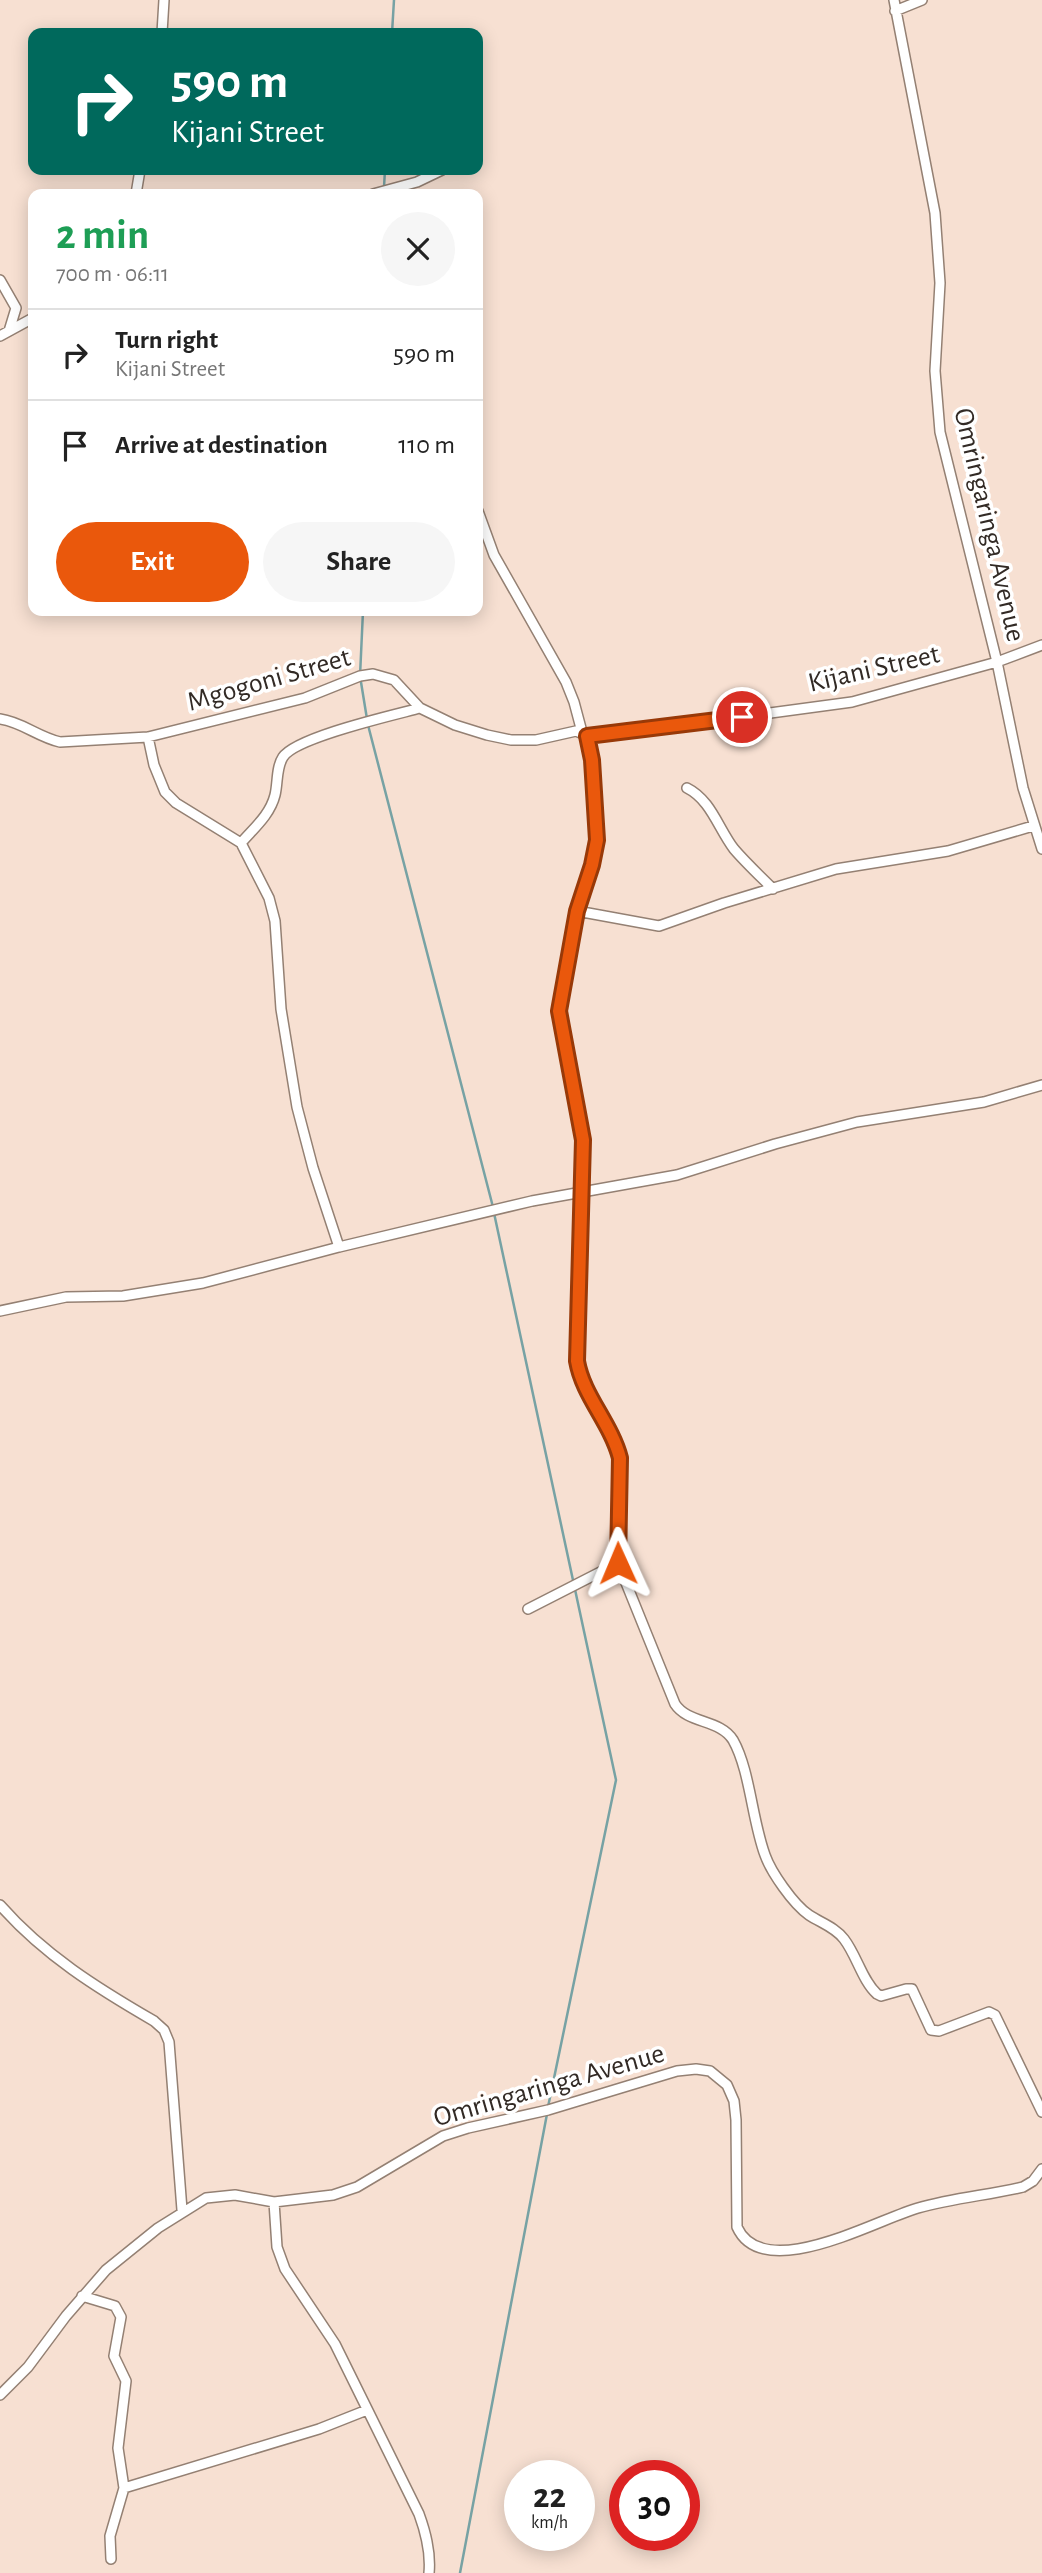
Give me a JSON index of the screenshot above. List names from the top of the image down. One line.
{"streets":{"street":["Omringaringa Avenue","Kijani Street","Mgogoni Street"]},"crossings":[["Omringaringa Avenue","Kijani Street"],["Kijani Street","Mgogoni Street"]],"page":{"turn":["590 m","Kijani Street"],"heading":["2 min","700 m · 06:11"],"list":[{"name":"Turn right","note":"Kijani Street","value":"590 m"},{"name":"Arrive at destination","value":"110 m"}],"buttons":["Exit","Share"],"speed":"22 km/h","limit":"30"}}
